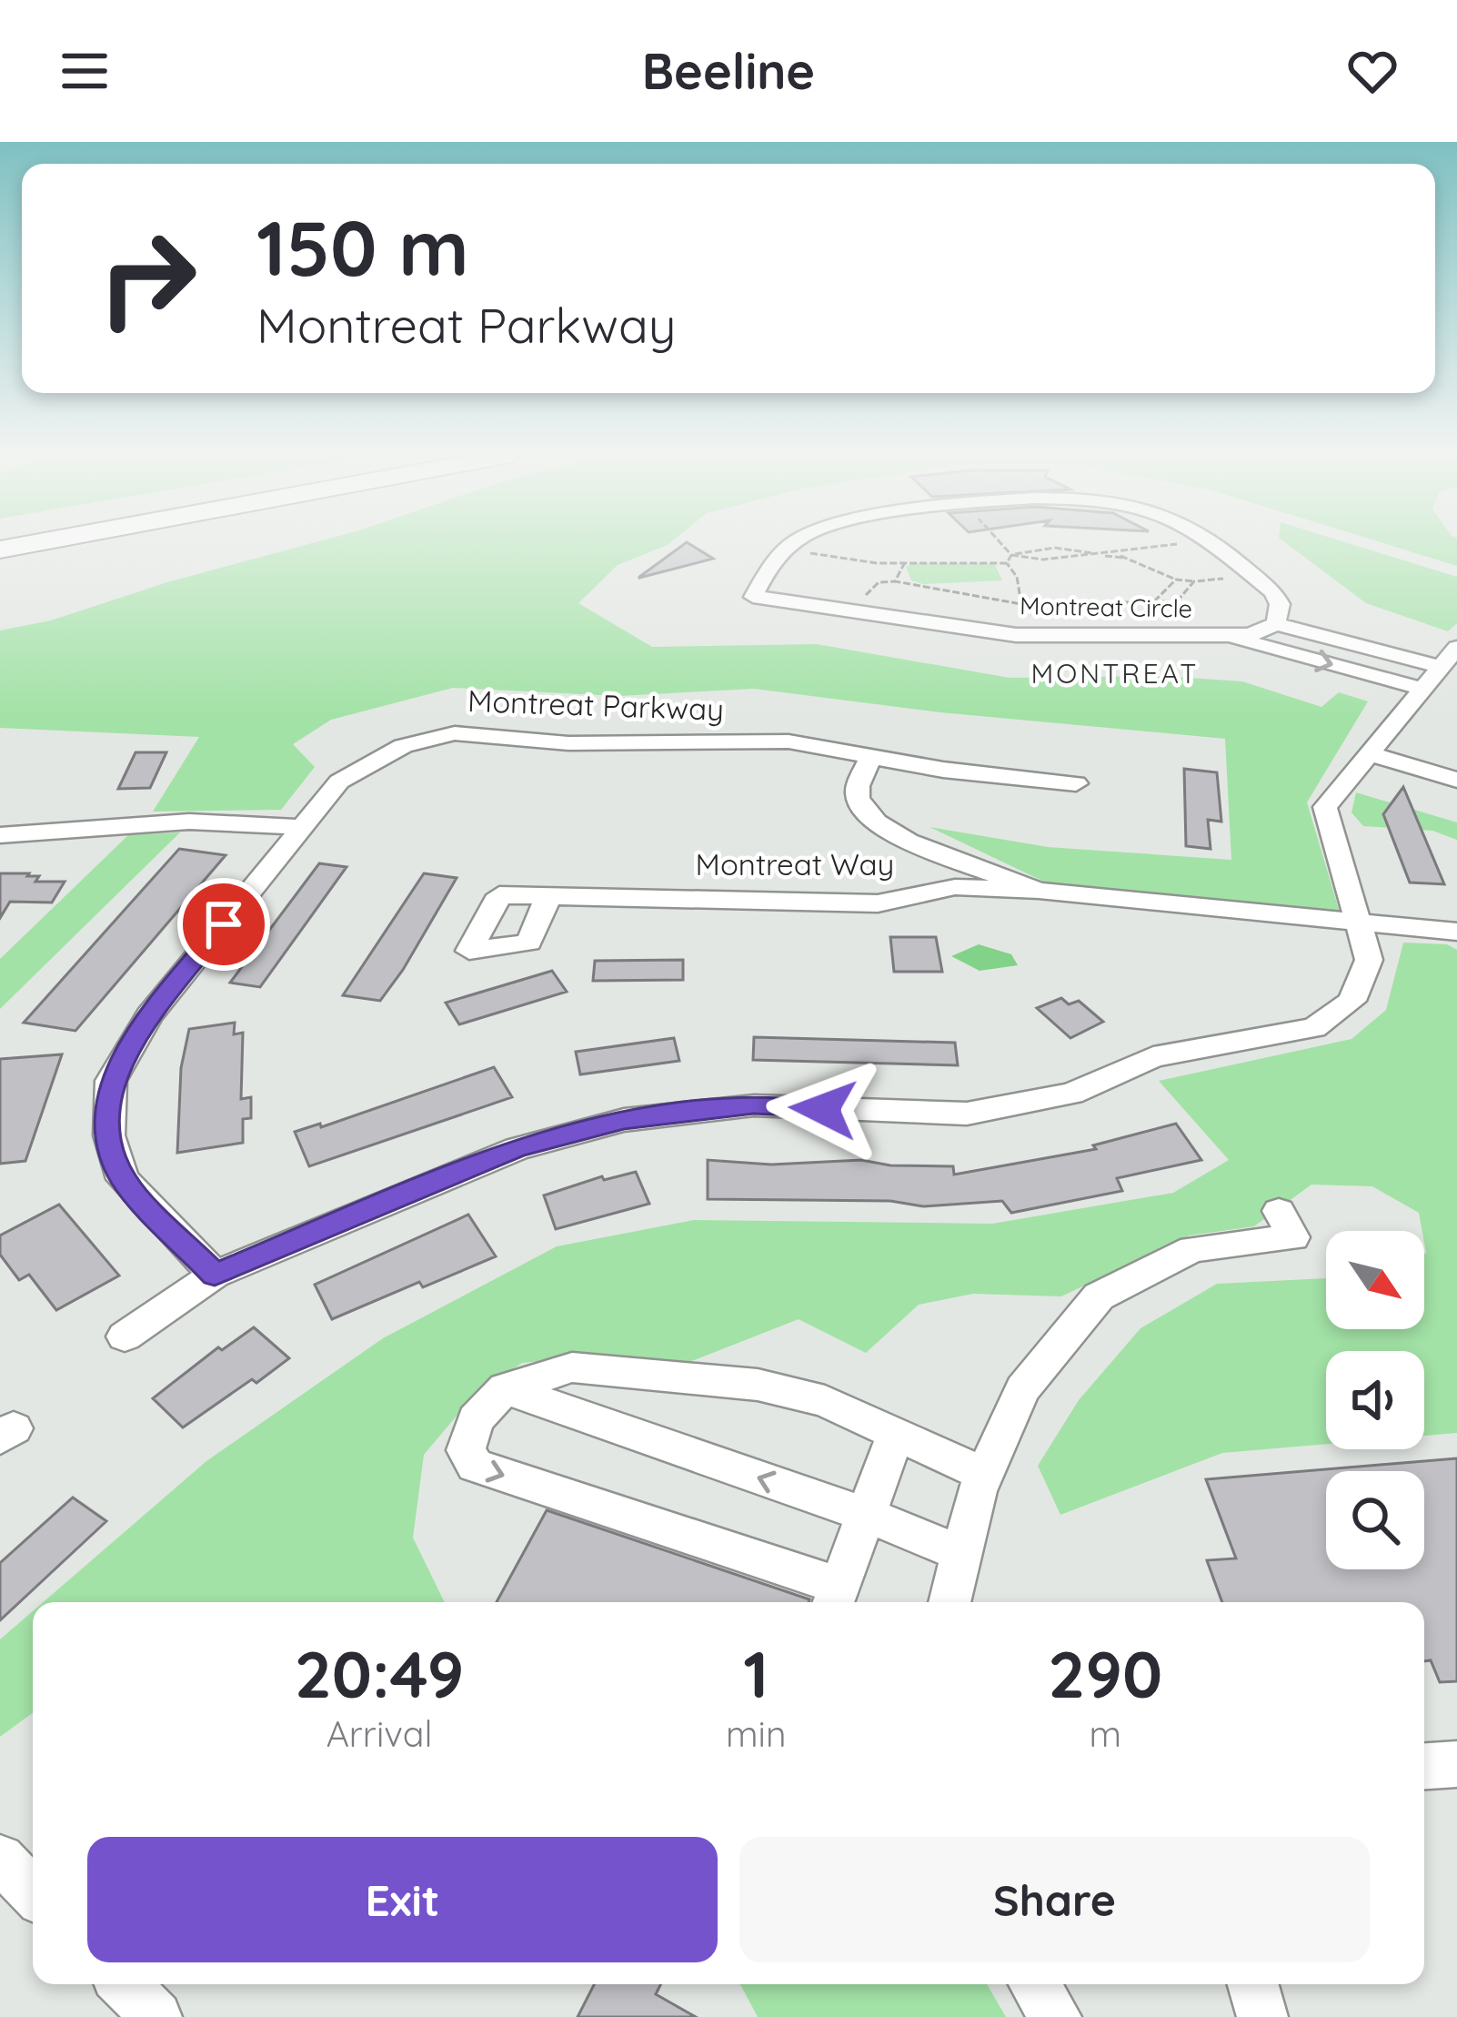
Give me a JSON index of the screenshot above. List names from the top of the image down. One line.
{"streets":{"street":["Montreat Circle","Montreat Parkway","Montreat Way"]},"crossings":[["Montreat Parkway","Montreat Way"]],"districts":["MONTREAT"],"north":"bottom right","page":{"header":"Beeline","turn":["150 m","Montreat Parkway"],"eta":["20:49","Arrival","1","min","290","m"],"buttons":["Exit","Share"]}}
